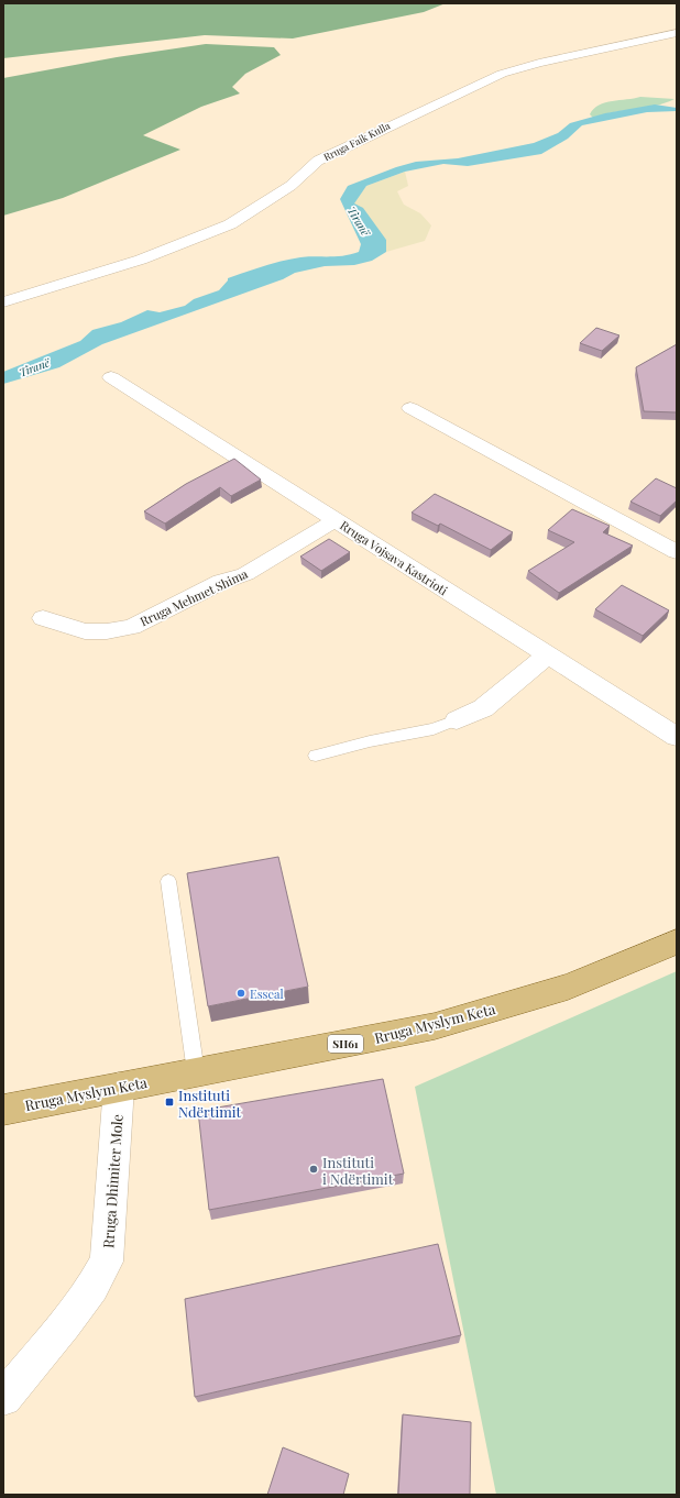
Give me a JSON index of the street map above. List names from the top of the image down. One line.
{"streets":{"main road":["Rruga Myslym Keta","SH61"],"street":["Rruga Faik Kulla","Rruga Vojsava Kastrioti","Rruga Mehmet Shima","Rruga Dhimiter Mole"]},"crossings":[["Rruga Vojsava Kastrioti","Rruga Mehmet Shima"],["Rruga Myslym Keta","Rruga Dhimiter Mole"]],"water":["Tiranë"],"places":{"other":["Esseal","Instituti i Ndërtimit"],"transit":["Instituti Ndërtimit"]}}
